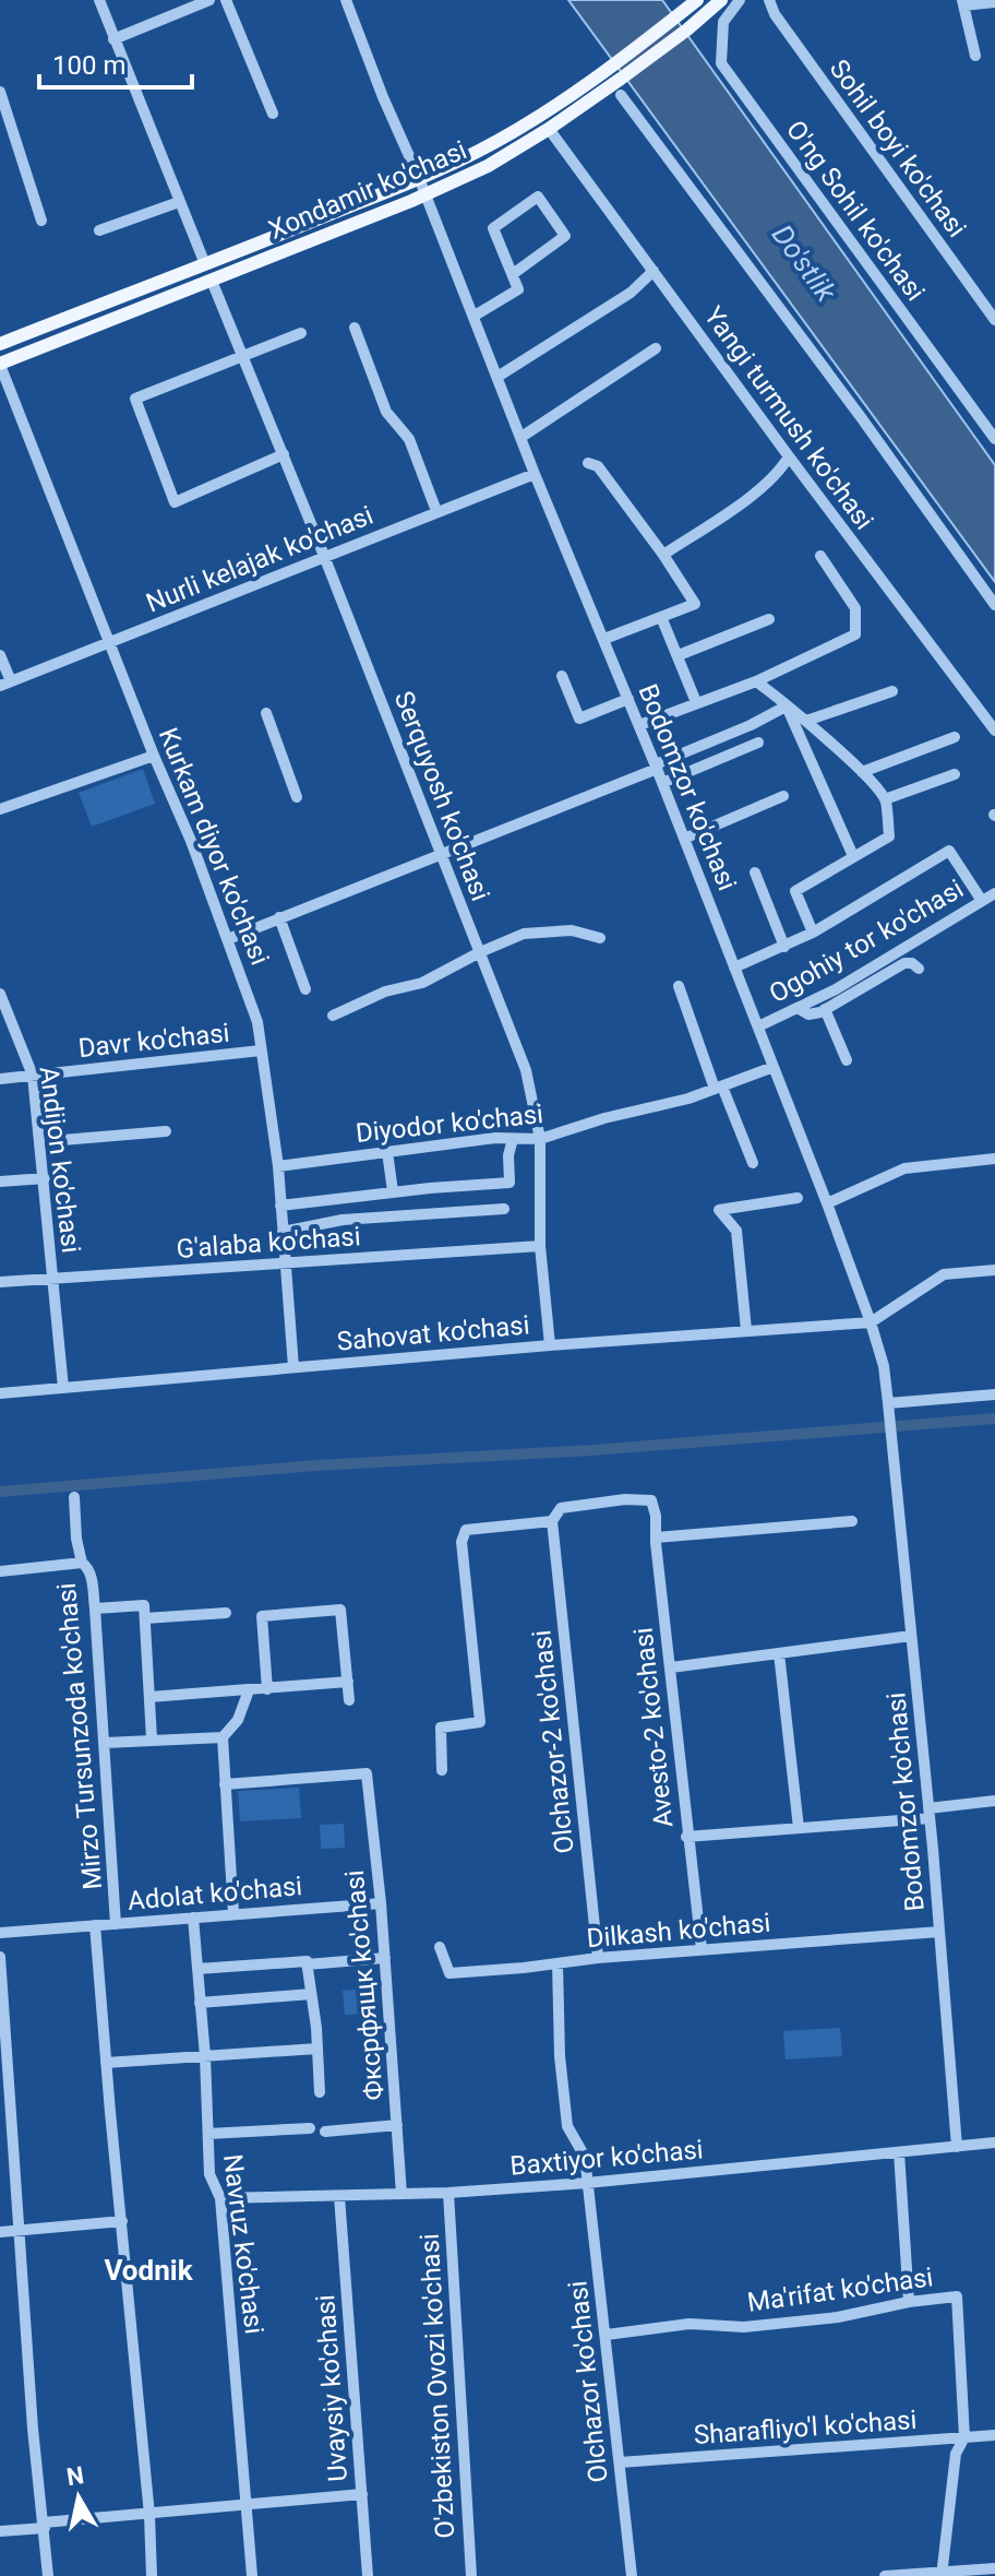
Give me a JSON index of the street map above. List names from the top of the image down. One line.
{"streets":{"main road":["Xondamir ko'chasi"],"street":["Sohil boyi ko'chasi","O'ng Sohil ko'chasi","Yangi turmush ko'chasi","Nurli kelajak ko'chasi","Bodomzor ko'chasi","Serquyosh ko'chasi","Kurkam diyor ko'chasi","Ogohiy tor ko'chasi","Davr ko'chasi","Diyodor ko'chasi","Andijon ko'chasi","G'alaba ko'chasi","Sahovat ko'chasi","Avesto-2 ko'chasi","Mirzo Tursunzoda ko'chasi","Olchazor-2 ko'chasi","Adolat ko'chasi","Dilkash ko'chasi","Фксрфящк ko'chasi","Baxtiyor ko'chasi","Navruz ko'chasi","Ma'rifat ko'chasi","Olchazor ko'chasi","O'zbekiston Ovozi ko'chasi","Uvaysiy ko'chasi","Sharafliyo'l ko'chasi"]},"crossings":[["Xondamir ko'chasi","Yangi turmush ko'chasi"],["Xondamir ko'chasi","Bodomzor ko'chasi"],["Xondamir ko'chasi","Serquyosh ko'chasi"],["Xondamir ko'chasi","Kurkam diyor ko'chasi"],["Nurli kelajak ko'chasi","Bodomzor ko'chasi"],["Nurli kelajak ko'chasi","Serquyosh ko'chasi"],["Nurli kelajak ko'chasi","Kurkam diyor ko'chasi"],["Bodomzor ko'chasi","Ogohiy tor ko'chasi"],["Bodomzor ko'chasi","Diyodor ko'chasi"],["Bodomzor ko'chasi","Sahovat ko'chasi"],["Bodomzor ko'chasi","Dilkash ko'chasi"],["Bodomzor ko'chasi","Baxtiyor ko'chasi"],["Serquyosh ko'chasi","Diyodor ko'chasi"],["Serquyosh ko'chasi","G'alaba ko'chasi"],["Serquyosh ko'chasi","Sahovat ko'chasi"],["Kurkam diyor ko'chasi","Davr ko'chasi"],["Kurkam diyor ko'chasi","Diyodor ko'chasi"],["Kurkam diyor ko'chasi","G'alaba ko'chasi"],["Kurkam diyor ko'chasi","Sahovat ko'chasi"],["Davr ko'chasi","Andijon ko'chasi"],["Andijon ko'chasi","G'alaba ko'chasi"],["Andijon ko'chasi","Sahovat ko'chasi"],["Avesto-2 ko'chasi","Olchazor-2 ko'chasi"],["Avesto-2 ko'chasi","Dilkash ko'chasi"],["Mirzo Tursunzoda ko'chasi","Adolat ko'chasi"],["Olchazor-2 ko'chasi","Dilkash ko'chasi"],["Adolat ko'chasi","Фксрфящк ko'chasi"],["Adolat ko'chasi","Navruz ko'chasi"],["Dilkash ko'chasi","Olchazor ko'chasi"],["Фксрфящк ko'chasi","Baxtiyor ko'chasi"],["Baxtiyor ko'chasi","Navruz ko'chasi"],["Baxtiyor ko'chasi","Olchazor ko'chasi"],["Baxtiyor ko'chasi","O'zbekiston Ovozi ko'chasi"],["Baxtiyor ko'chasi","Uvaysiy ko'chasi"],["Ma'rifat ko'chasi","Olchazor ko'chasi"],["Ma'rifat ko'chasi","Sharafliyo'l ko'chasi"],["Olchazor ko'chasi","Sharafliyo'l ko'chasi"]],"districts":["Vodnik"],"water":["Do'stlik"],"scale_bar":"100 m","north":"top"}
